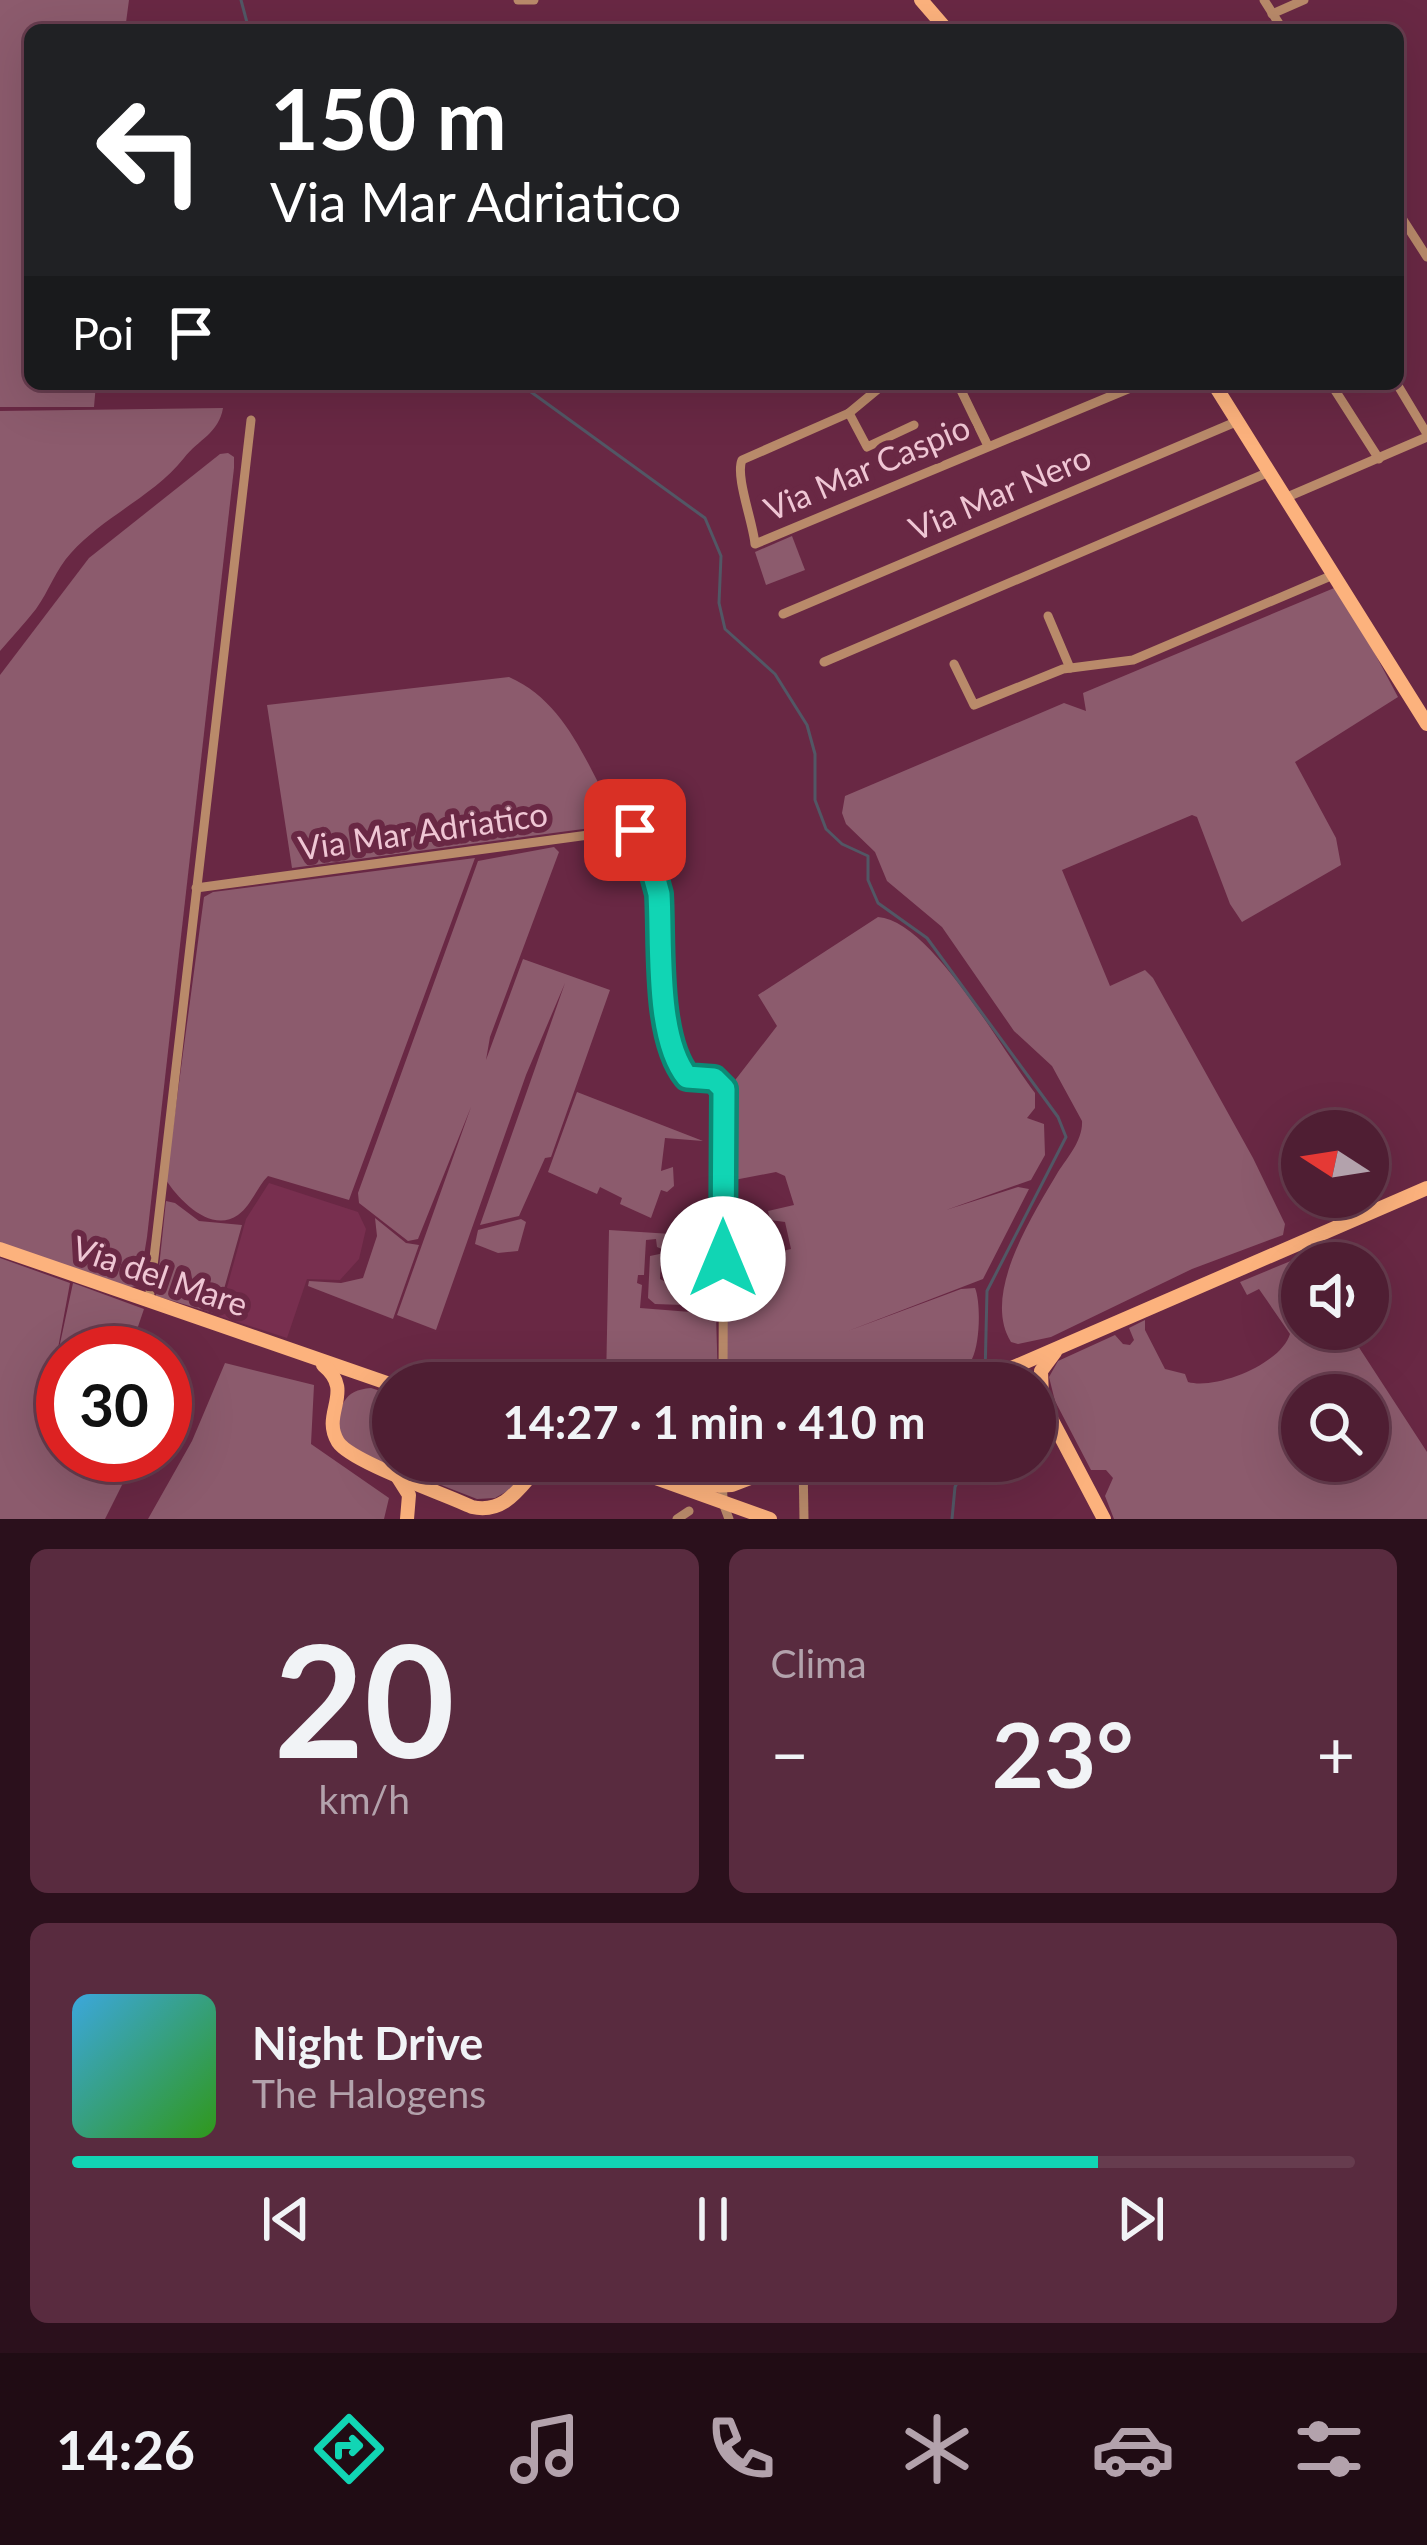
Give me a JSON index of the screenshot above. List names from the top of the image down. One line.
{"streets":{"main road":["Via del Mare"],"street":["Via Mar Caspio","Via Mar Nero","Via Mar Adriatico"]},"north":"left","page":{"turn":["150 m","Via Mar Adriatico"],"then":"Poi","limit":"30","trip":"14:27 · 1 min · 410 m","tile":[["20","km/h"],"Clima"],"heat":["−","23°","+"],"song":["Night Drive","The Halogens"],"tabs":"14:26"}}
